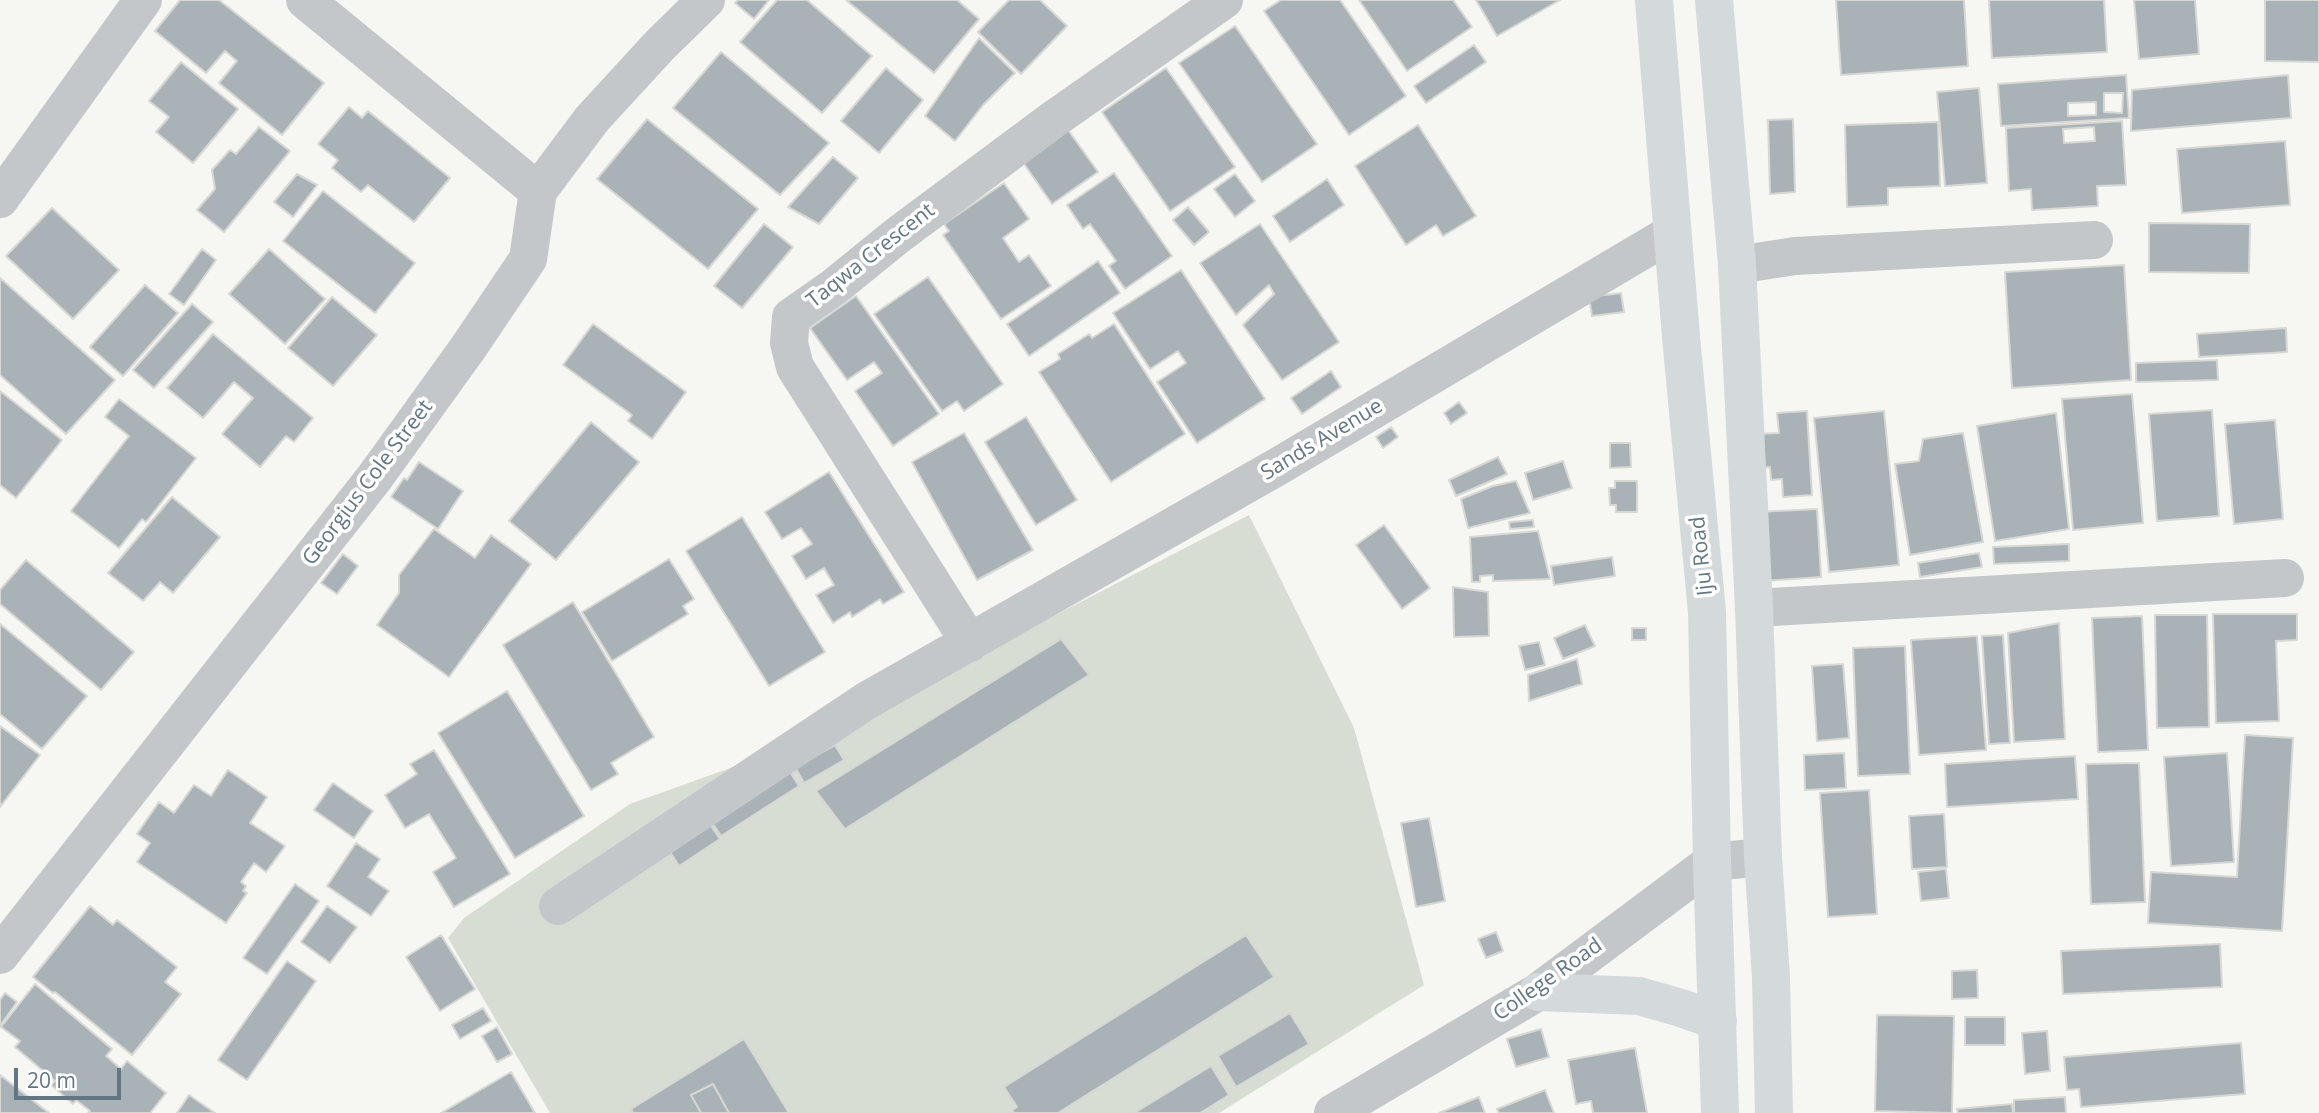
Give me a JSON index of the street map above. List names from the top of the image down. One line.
{"streets":{"main road":["Iju Road"],"street":["Taqwa Crescent","Sands Avenue","Georgius Cole Street","College Road"]},"crossings":[["Taqwa Crescent","Sands Avenue"],["Sands Avenue","Iju Road"],["Iju Road","College Road"]],"scale_bar":"20 m"}
